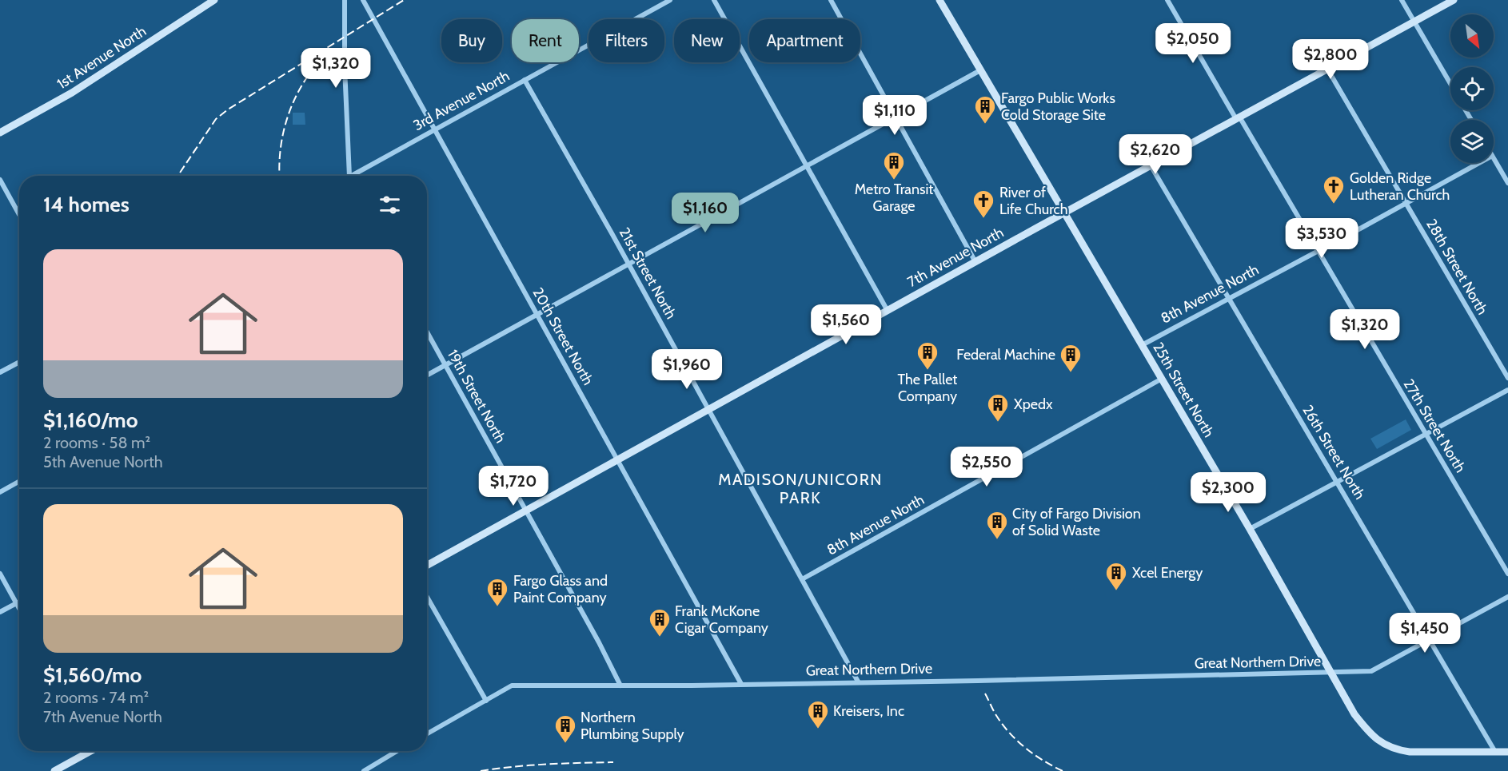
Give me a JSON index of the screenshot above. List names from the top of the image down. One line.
{"streets":{"street":["1st Avenue North","3rd Avenue North","7th Avenue North","28th Street North","21st Street North","8th Avenue North","20th Street North","25th Street North","19th Street North","27th Street North","26th Street North","Great Northern Drive"]},"crossings":[["3rd Avenue North","21st Street North"],["3rd Avenue North","20th Street North"],["7th Avenue North","28th Street North"],["7th Avenue North","21st Street North"],["7th Avenue North","20th Street North"],["7th Avenue North","25th Street North"],["7th Avenue North","19th Street North"],["7th Avenue North","27th Street North"],["7th Avenue North","26th Street North"],["28th Street North","8th Avenue North"],["21st Street North","8th Avenue North"],["21st Street North","Great Northern Drive"],["8th Avenue North","25th Street North"],["8th Avenue North","27th Street North"],["8th Avenue North","26th Street North"],["20th Street North","Great Northern Drive"],["25th Street North","26th Street North"],["25th Street North","Great Northern Drive"],["19th Street North","Great Northern Drive"],["26th Street North","Great Northern Drive"]],"districts":["MADISON/UNICORN PARK"],"places":{"building":["Fargo Public Works Cold Storage Site","Metro Transit Garage","The Pallet Company","Federal Machine","Xpedx","City of Fargo Division of Solid Waste","Xcel Energy","Fargo Glass and Paint Company","Frank McKone Cigar Company","Kreisers, Inc","Northern Plumbing Supply"],"church":["Golden Ridge Lutheran Church","River of Life Church"]},"north":"bottom right","page":{"chip":["Buy","Rent","Filters","New","Apartment"],"price":["$2,050","$2,800","$1,320","$1,110","$2,620","$1,160","$3,530","$1,560","$1,320","$1,960","$2,550","$1,720","$2,300","$1,450"],"heading":"14 homes","list":[{"name":"$1,160/mo","note":"2 rooms · 58 m² · 5th Avenue North"},{"name":"$1,560/mo","note":"2 rooms · 74 m² · 7th Avenue North"}]}}
